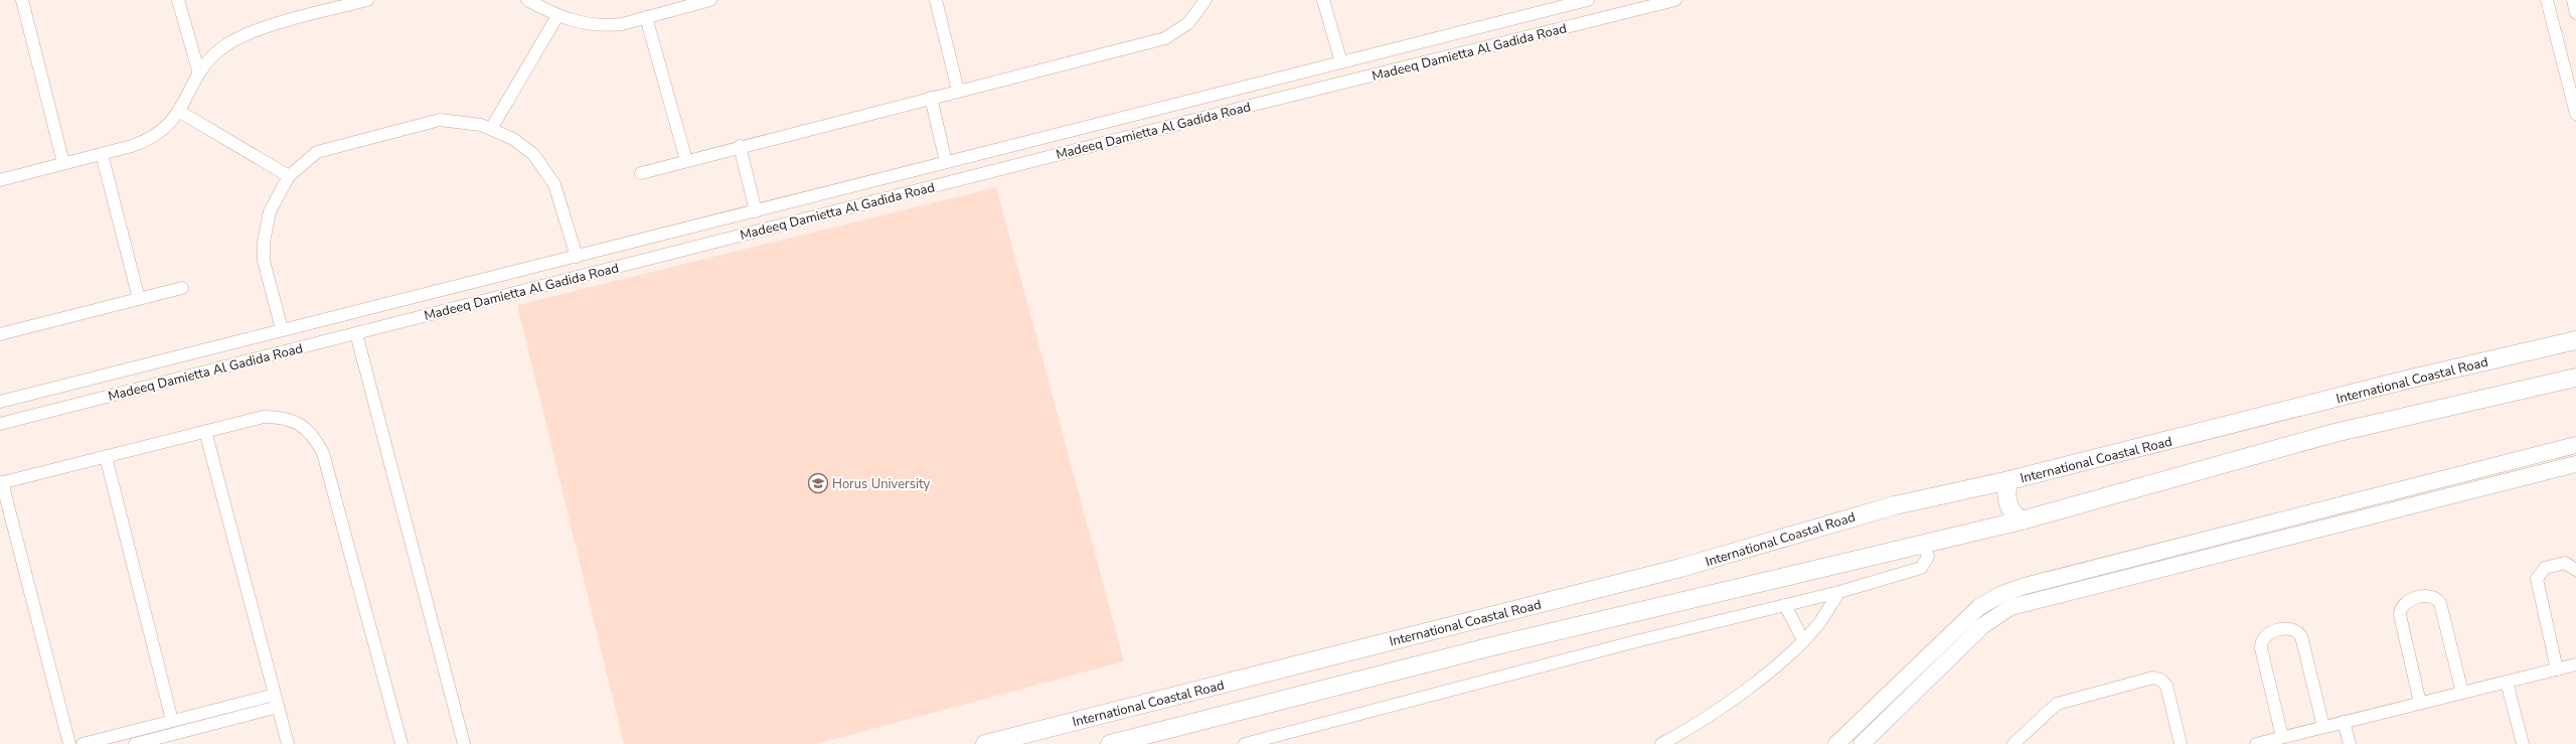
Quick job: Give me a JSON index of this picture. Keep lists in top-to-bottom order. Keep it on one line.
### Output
{"streets":{"highway":["International Coastal Road"],"street":["Madeeq Damietta Al Gadida Road"]},"places":{"school or university":["Horus University"]}}
